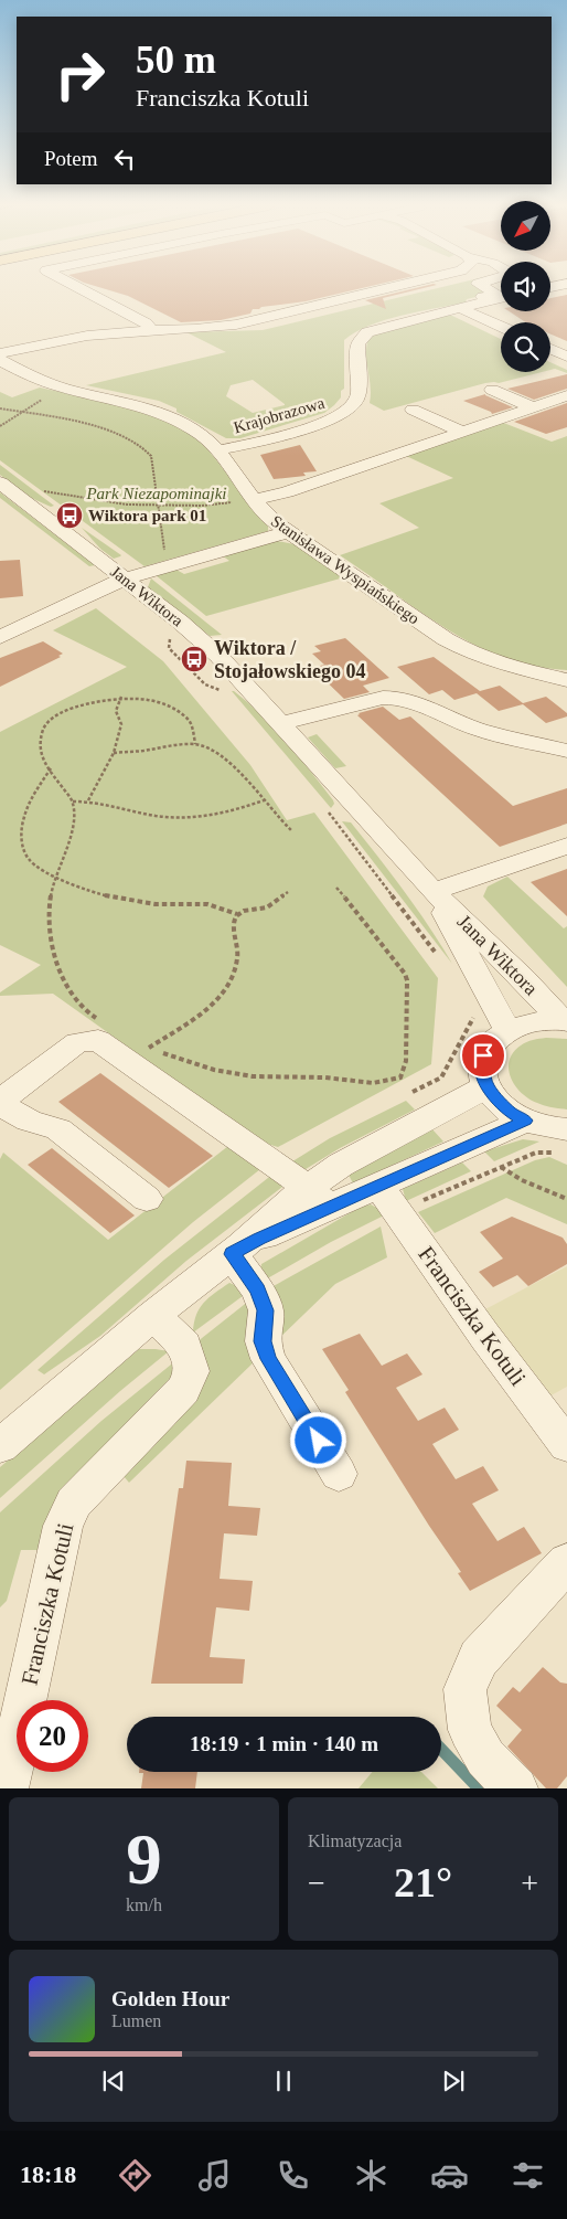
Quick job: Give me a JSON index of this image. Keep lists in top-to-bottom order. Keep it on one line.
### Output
{"streets":{"street":["Krajobrazowa","Stanisława Wyspiańskiego","Jana Wiktora","Franciszka Kotuli"]},"crossings":[["Krajobrazowa","Stanisława Wyspiańskiego"]],"parks":["Park Niezapominajki"],"places":{"bus stop":["Wiktora park 01","Wiktora / Stojałowskiego 04"]},"north":"bottom left","page":{"turn":["50 m","Franciszka Kotuli"],"then":"Potem","limit":"20","trip":"18:19 · 1 min · 140 m","tile":[["9","km/h"],"Klimatyzacja"],"heat":["−","21°","+"],"song":["Golden Hour","Lumen"],"tabs":"18:18"}}
